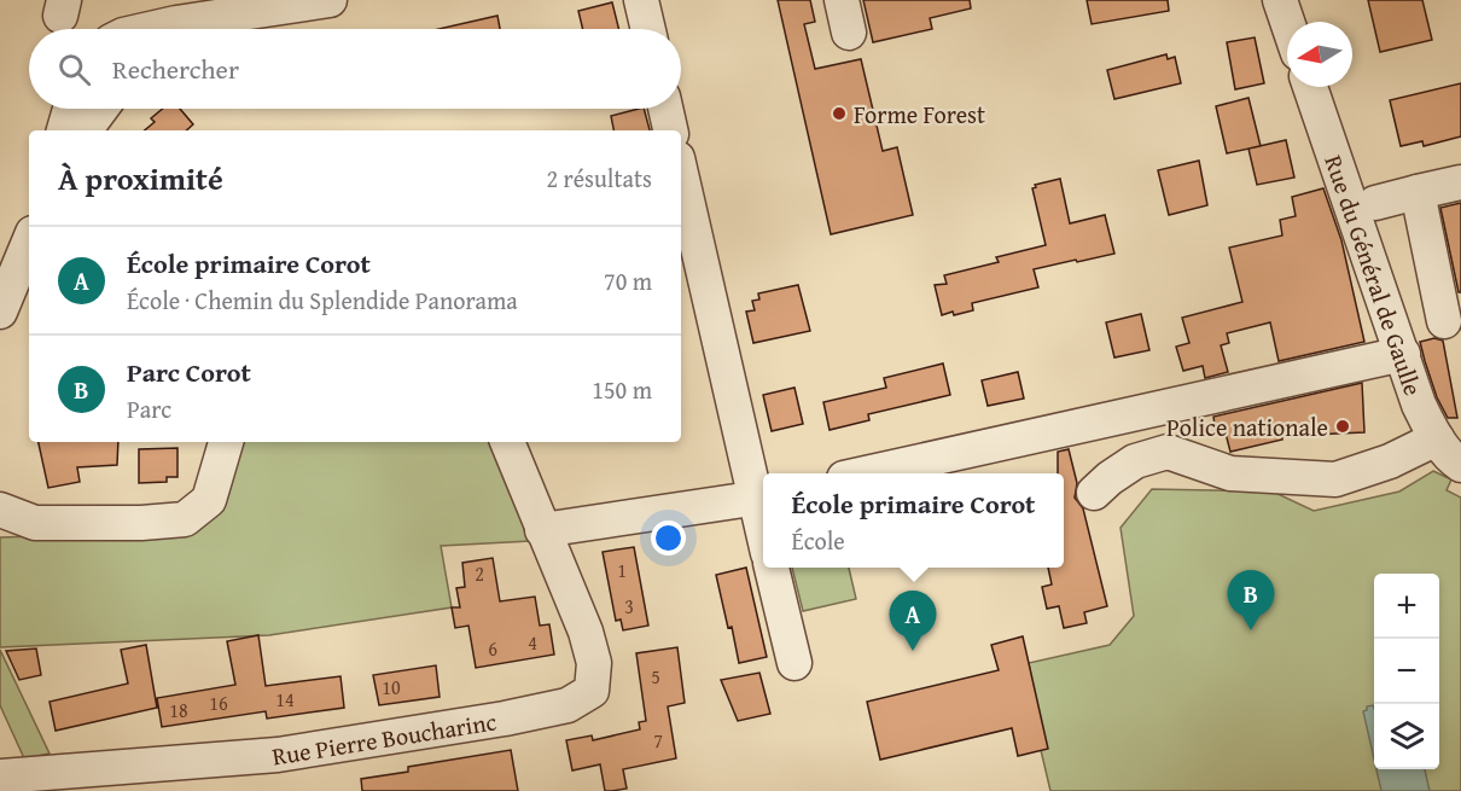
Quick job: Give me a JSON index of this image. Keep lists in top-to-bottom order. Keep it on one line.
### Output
{"streets":{"street":["Rue du Général de Gaulle","Rue Pierre Boucharinc"]},"places":["Forme Forest","Police nationale"],"house_numbers":["1","2","3","4","6","5","10","14","16","18","7"],"north":"left","page":{"search":"Rechercher","heading":["À proximité","2 résultats"],"list":[{"mark":"A","name":"École primaire Corot","note":"École · Chemin du Splendide Panorama","value":"70 m"},{"mark":"B","name":"Parc Corot","note":"Parc","value":"150 m"}],"popup":["École primaire Corot","École"],"pins":["B","A"],"map_buttons":["+","−"]}}
